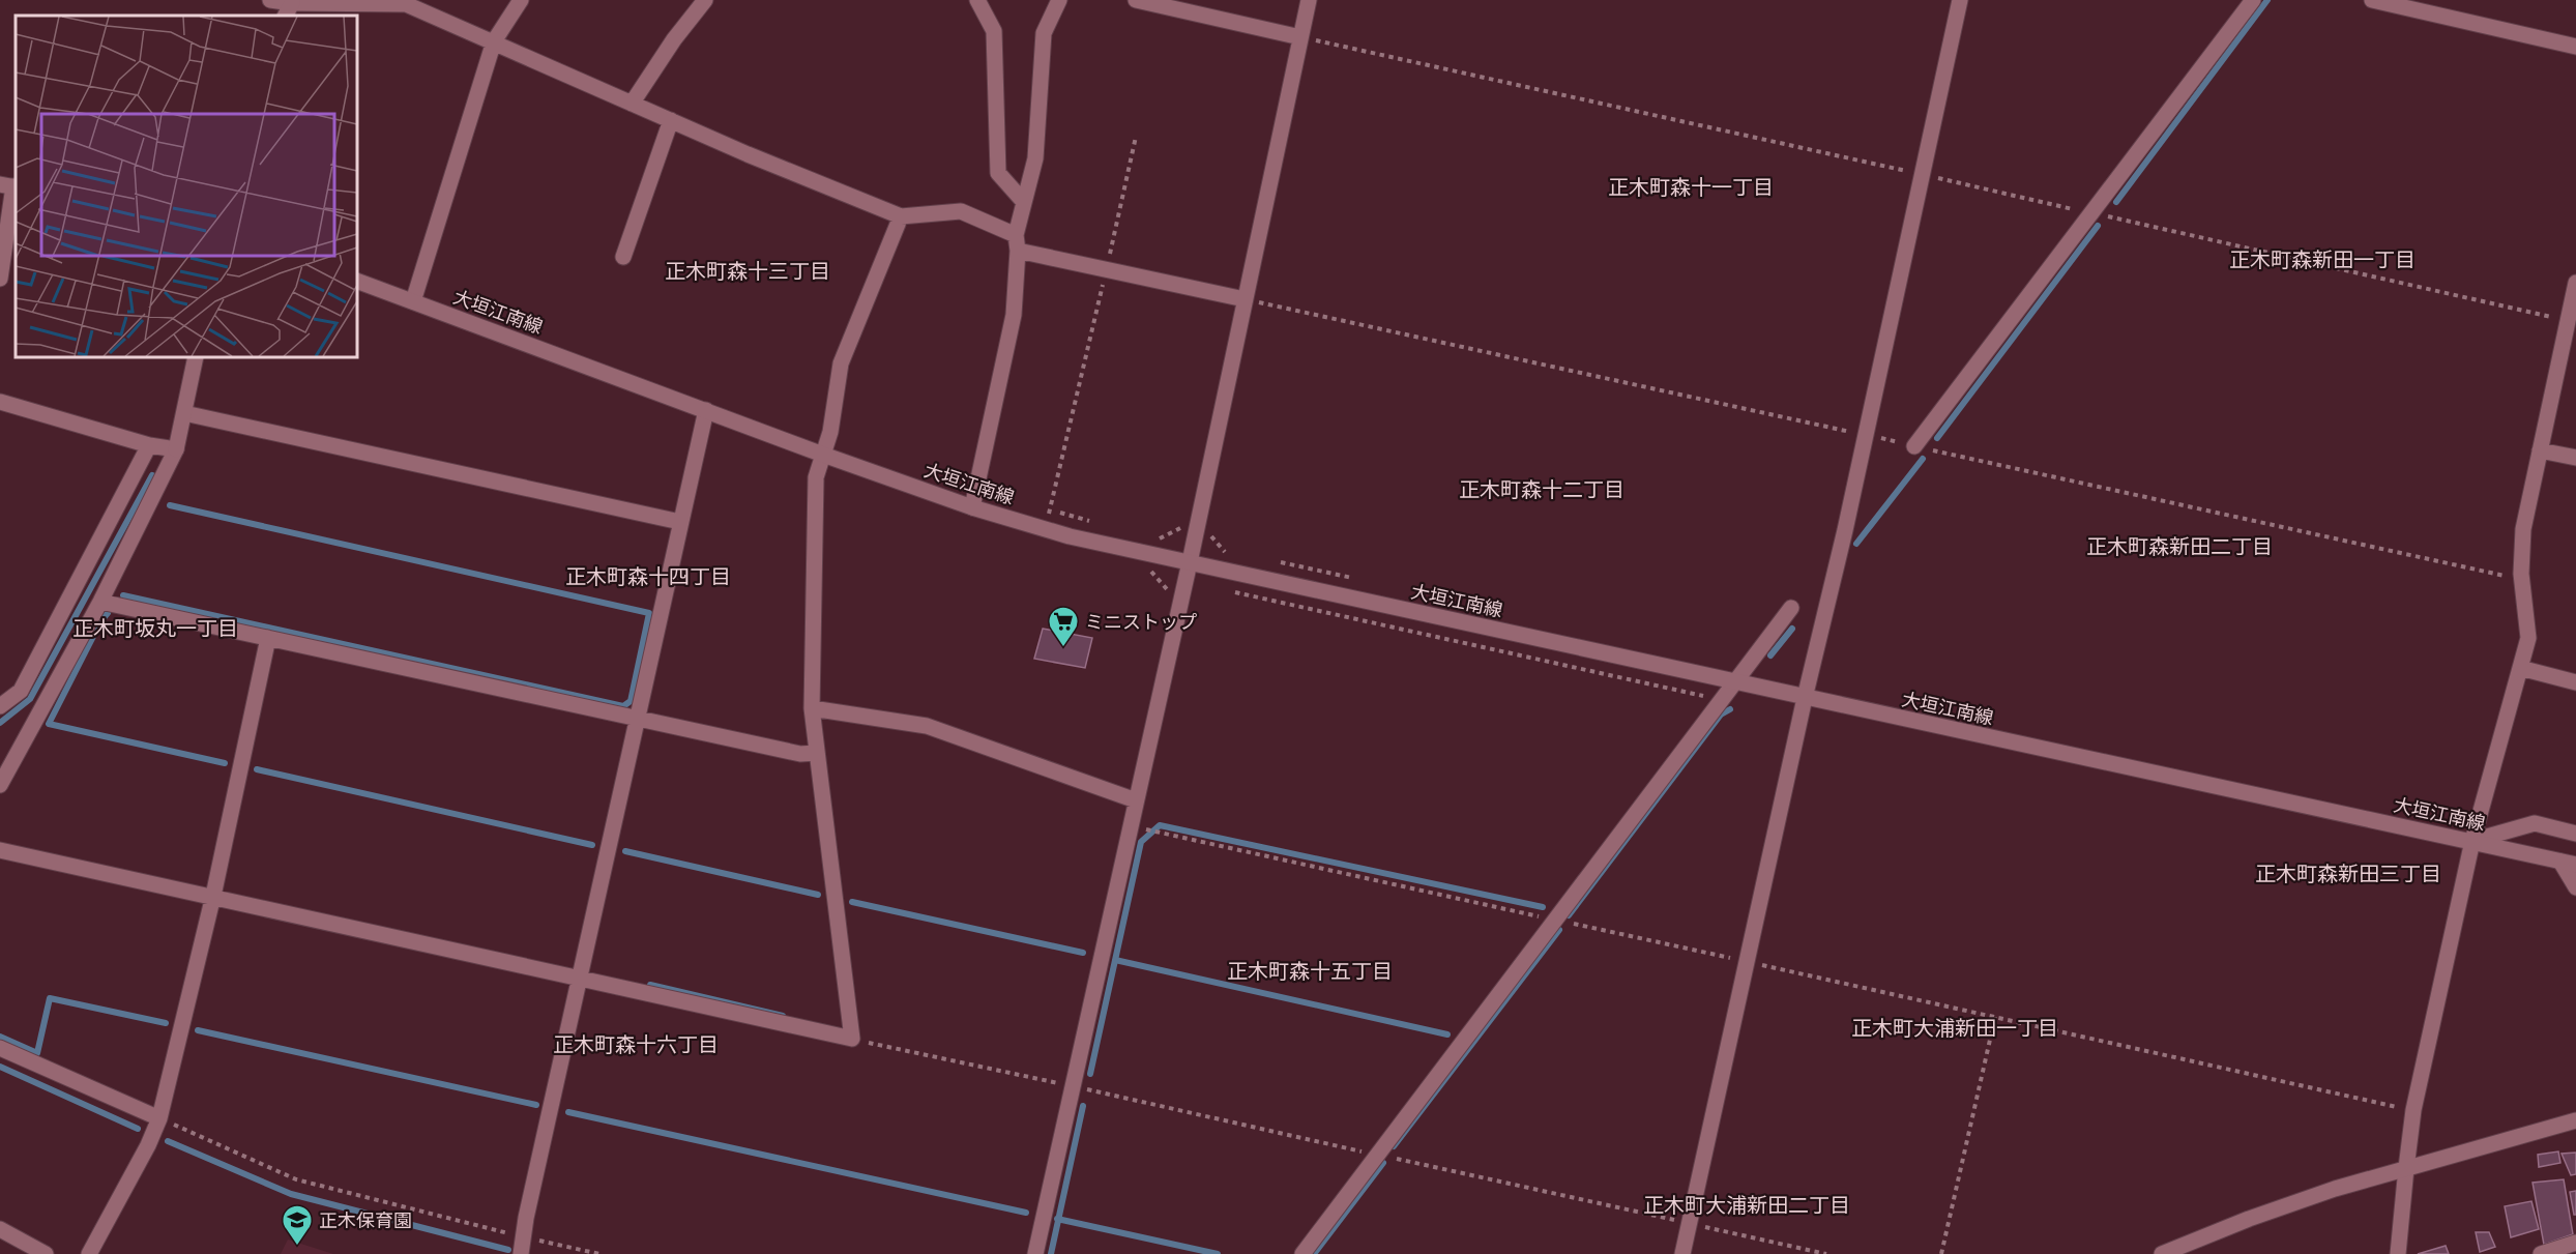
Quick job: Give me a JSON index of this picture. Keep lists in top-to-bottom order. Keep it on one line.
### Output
{"streets":{"street":["大垣江南線"]},"districts":["正木町森十一丁目","正木町森新田一丁目","正木町森十三丁目","正木町森十二丁目","正木町森新田二丁目","正木町森十四丁目","正木町坂丸一丁目","正木町森新田三丁目","正木町森十五丁目","正木町大浦新田一丁目","正木町森十六丁目","正木町大浦新田二丁目"],"places":{"supermarket":["ミニストップ"],"school or university":["正木保育園"]}}
